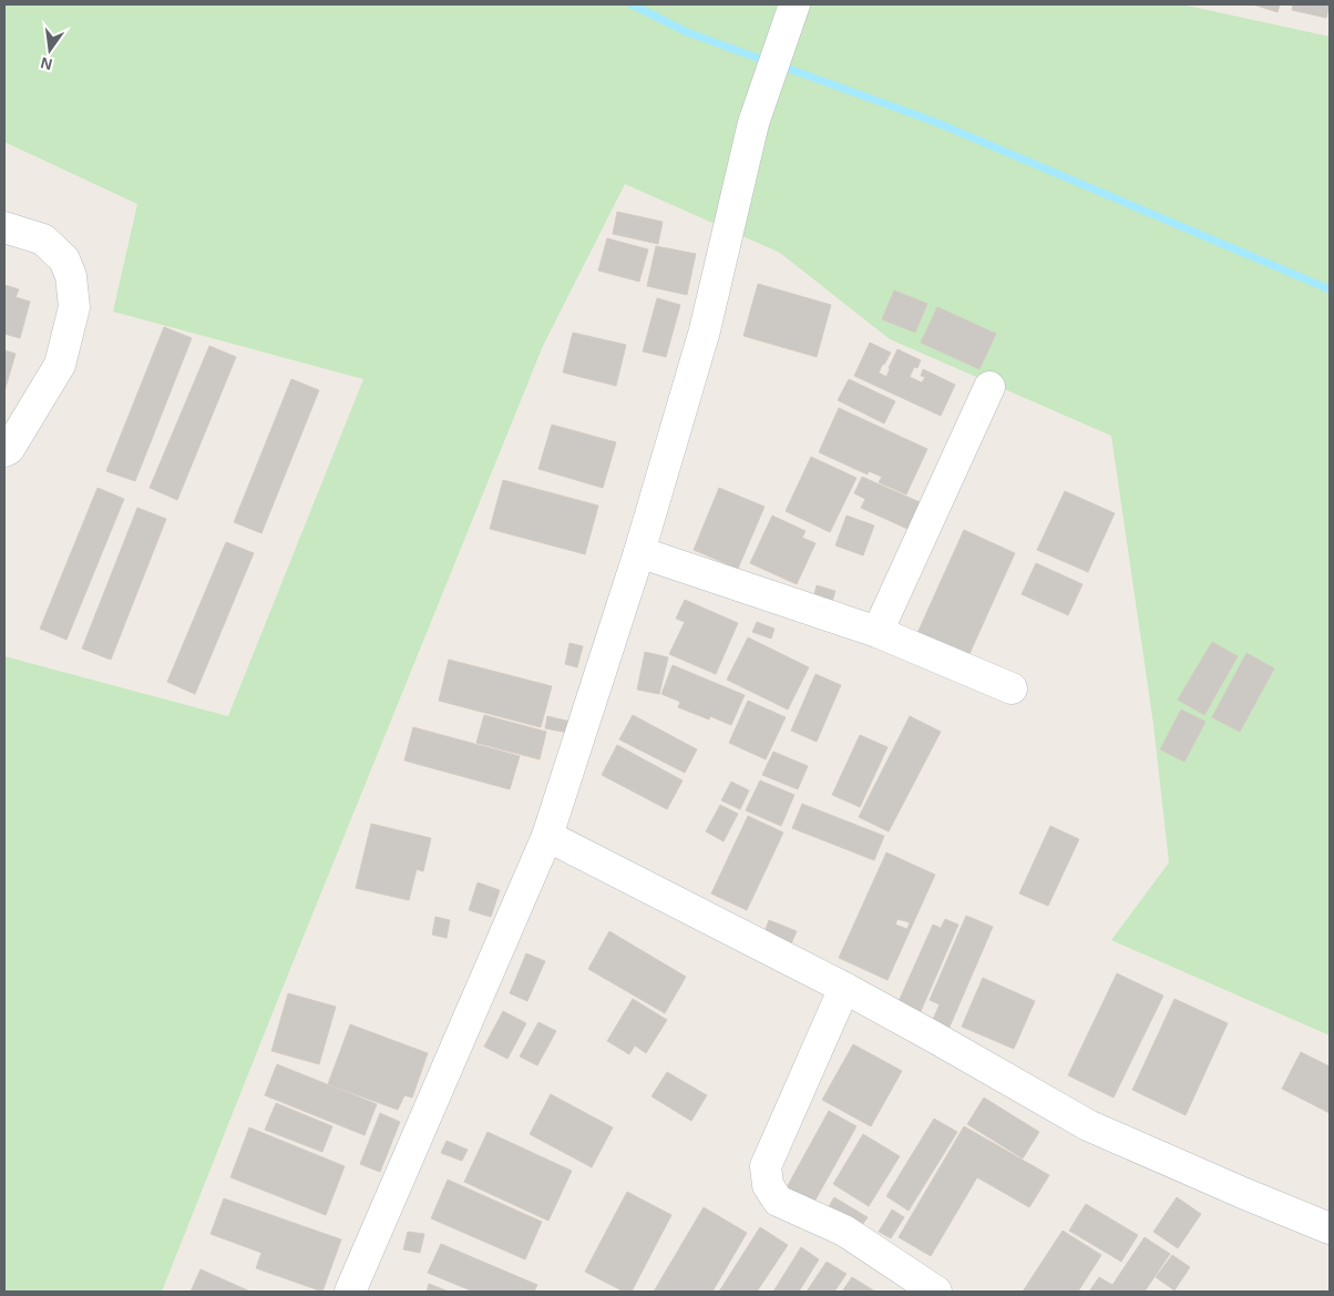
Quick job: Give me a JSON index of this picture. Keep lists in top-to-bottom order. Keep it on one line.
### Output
{"north":"bottom"}
